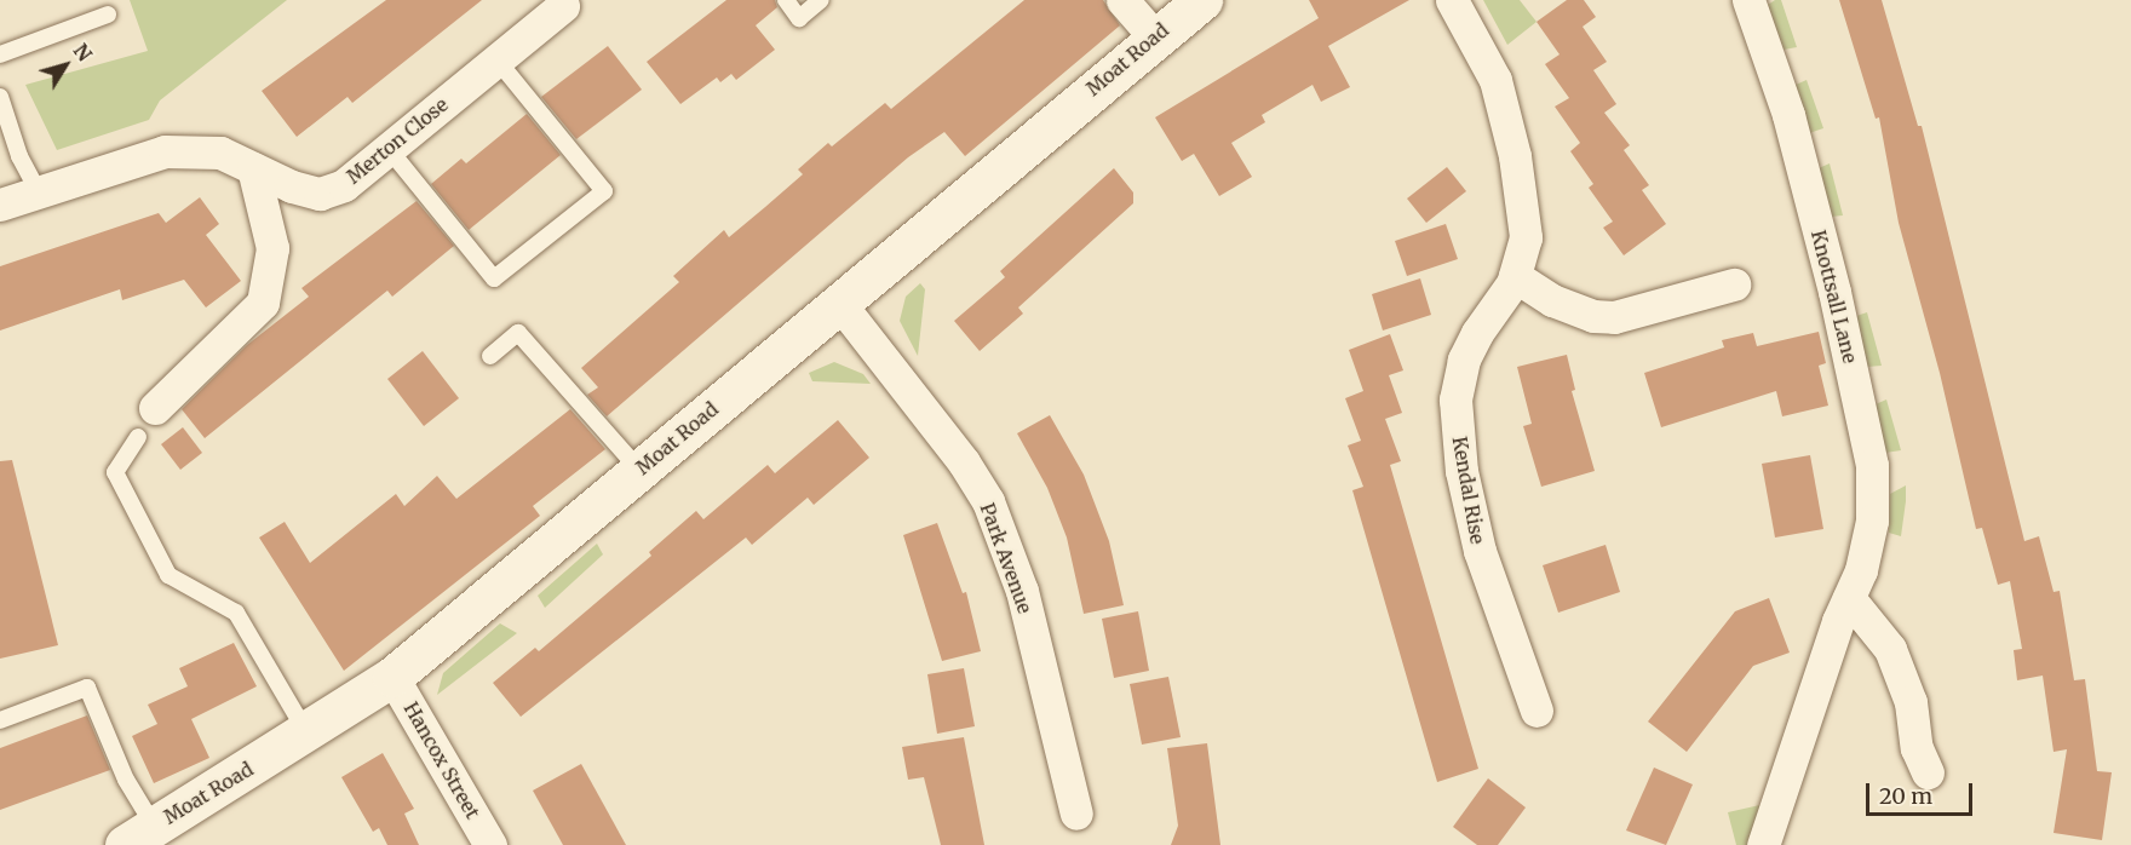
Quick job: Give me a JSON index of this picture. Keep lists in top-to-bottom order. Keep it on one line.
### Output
{"streets":{"street":["Moat Road","Merton Close","Knottsall Lane","Kendal Rise","Park Avenue","Hancox Street"]},"crossings":[["Moat Road","Park Avenue"],["Moat Road","Hancox Street"]],"scale_bar":"20 m","north":"top right"}
